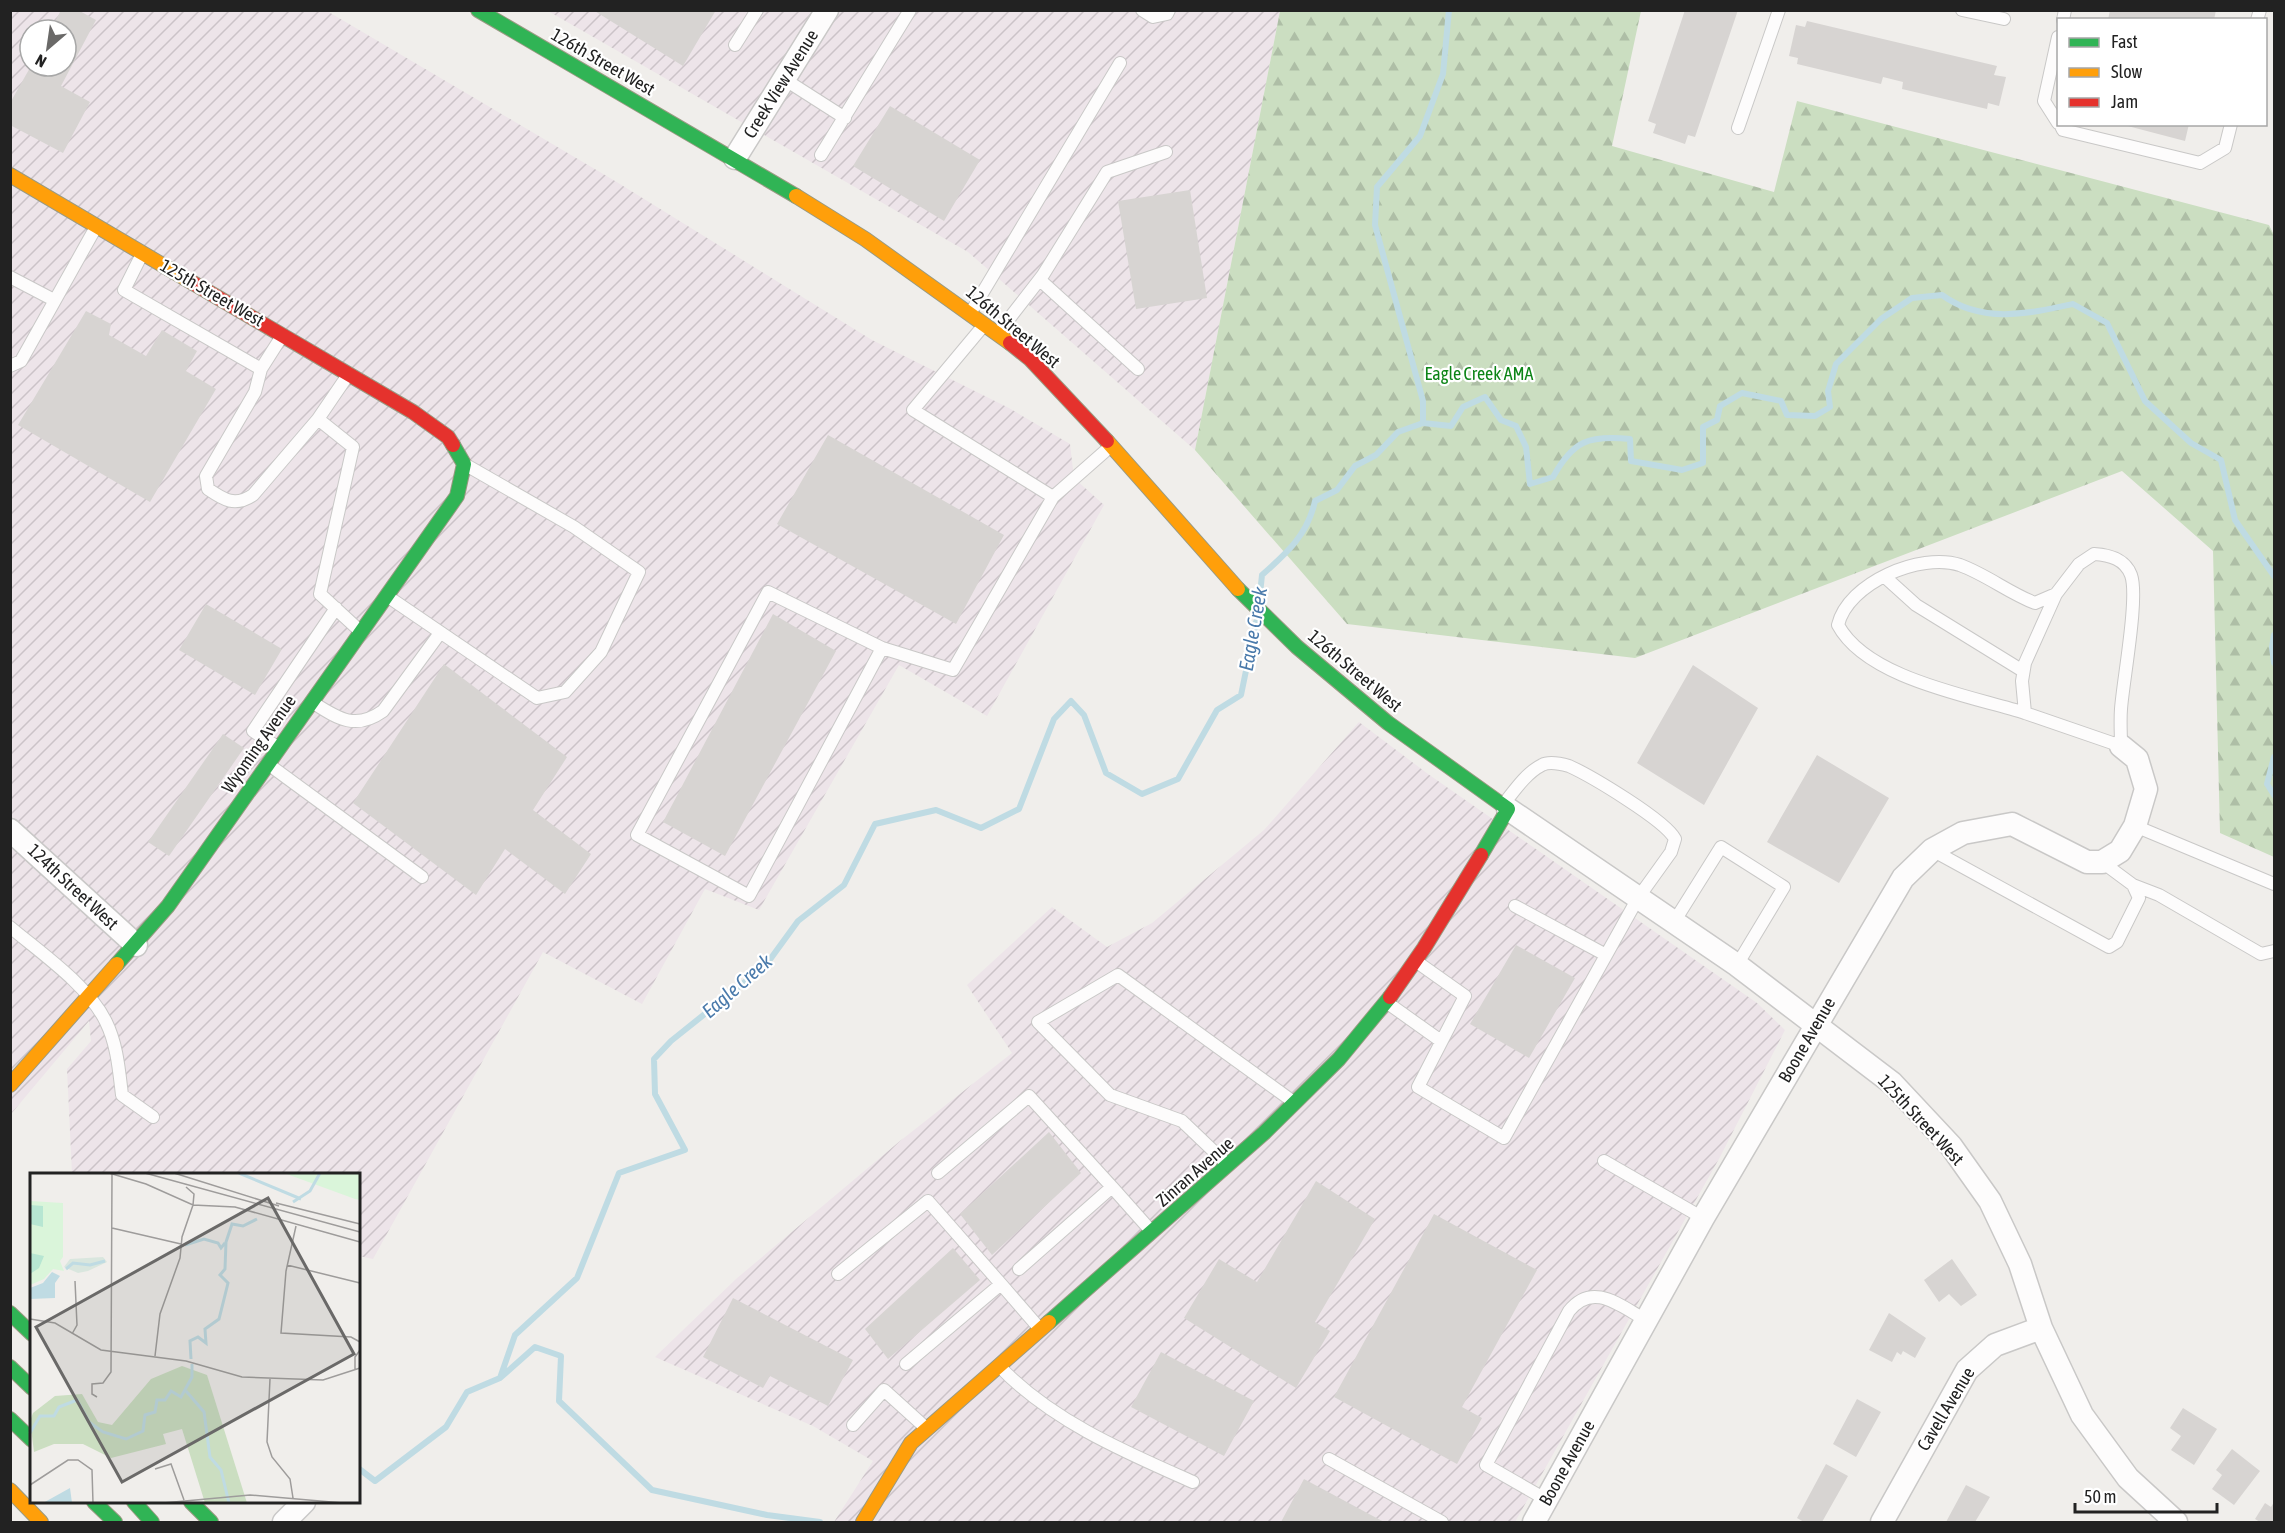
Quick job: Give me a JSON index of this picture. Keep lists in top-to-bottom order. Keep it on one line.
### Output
{"streets":{"main road":["126th Street West","125th Street West","Wyoming Avenue","Zinran Avenue"],"street":["Creek View Avenue","124th Street West","Boone Avenue","Cavell Avenue"]},"crossings":[["126th Street West","Creek View Avenue"],["126th Street West","125th Street West"],["126th Street West","Zinran Avenue"],["125th Street West","Wyoming Avenue"],["125th Street West","Boone Avenue"],["125th Street West","Zinran Avenue"],["125th Street West","Cavell Avenue"],["Wyoming Avenue","124th Street West"]],"water":["Eagle Creek"],"parks":["Eagle Creek AMA"],"legend":["Fast","Slow","Jam"],"scale_bar":"50 m","north":"bottom left"}
